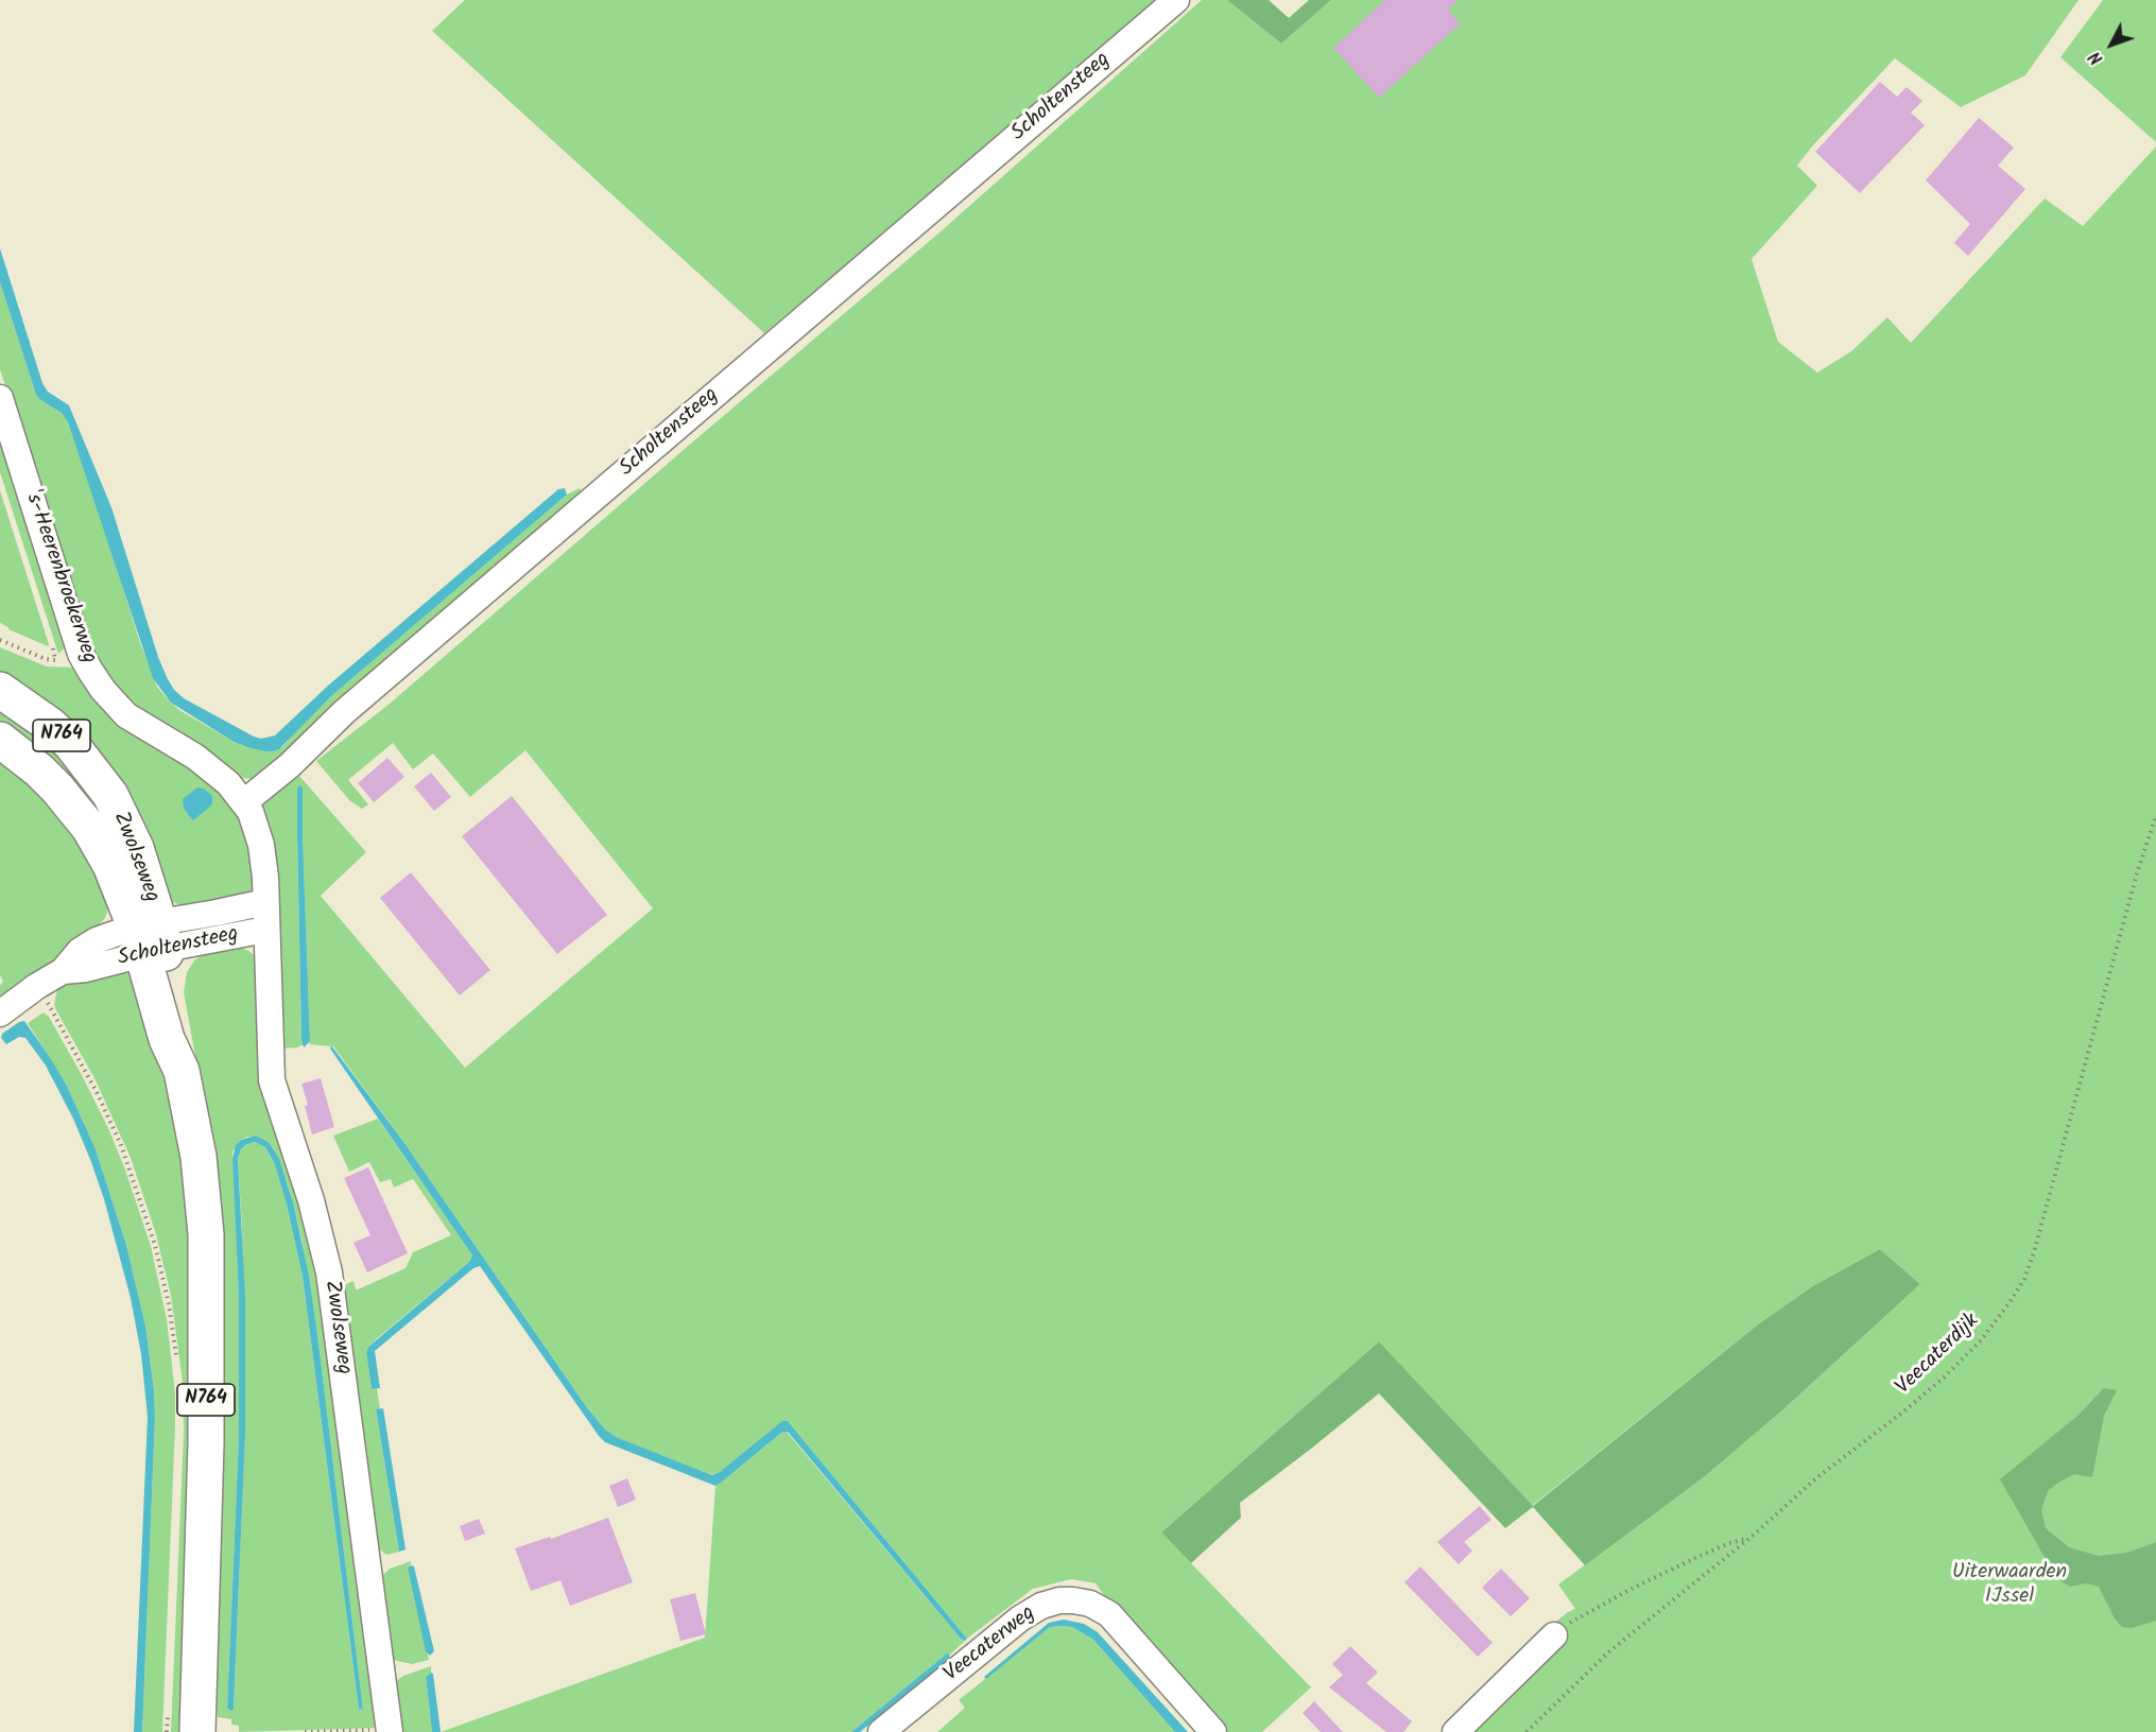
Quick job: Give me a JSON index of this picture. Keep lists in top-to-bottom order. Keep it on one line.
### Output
{"streets":{"main road":["N764","Zwolseweg"],"street":["Scholtensteeg","'s-Heerenbroekerweg","Veecaterweg"],"path":["Veecaterdijk"]},"crossings":[["Scholtensteeg","'s-Heerenbroekerweg"],["Scholtensteeg","Zwolseweg"]],"parks":["Uiterwaarden IJssel"],"north":"bottom left"}
